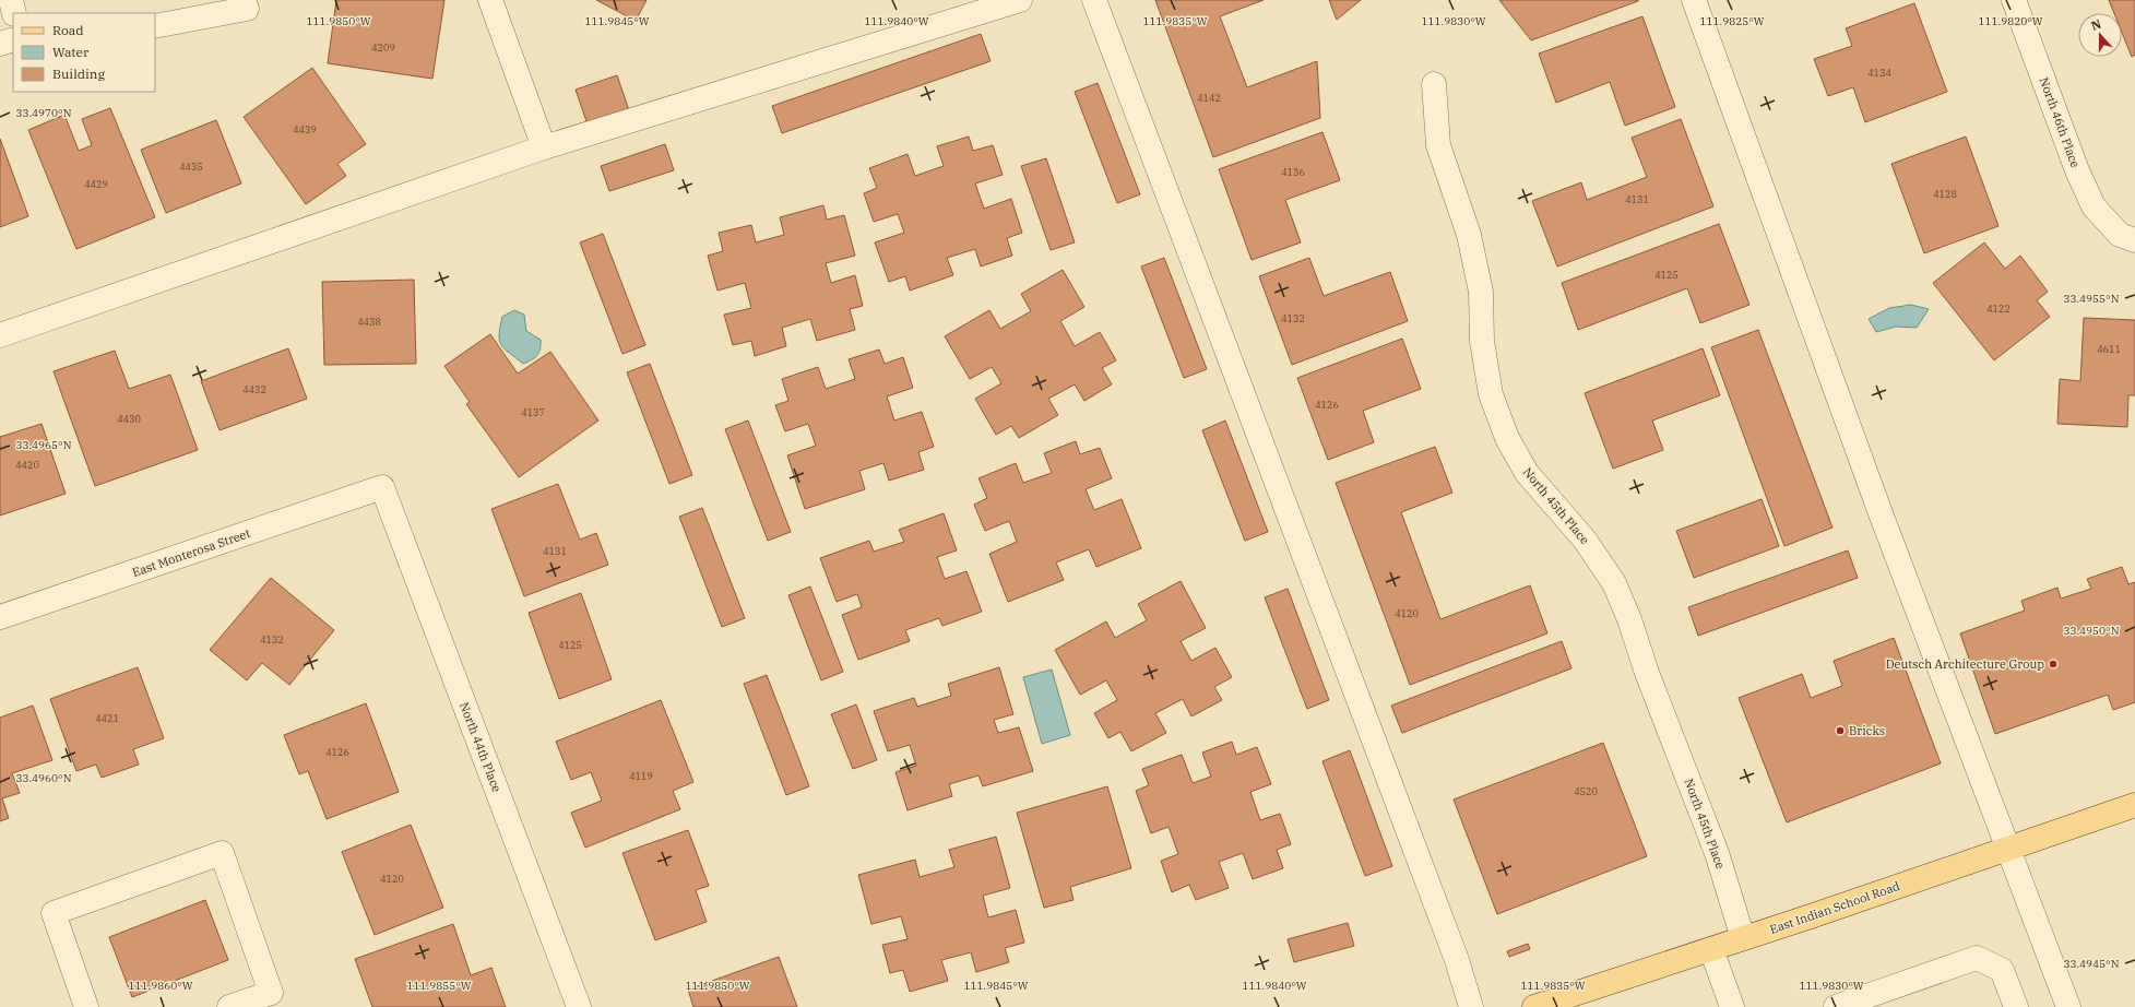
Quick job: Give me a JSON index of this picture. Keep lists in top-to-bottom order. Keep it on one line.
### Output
{"streets":{"main road":["East Indian School Road"],"street":["North 46th Place","North 45th Place","East Monterosa Street","North 44th Place"]},"crossings":[["North 45th Place","East Indian School Road"],["East Monterosa Street","North 44th Place"]],"places":["Deutsch Architecture Group","Bricks"],"house_numbers":["4209","4134","4142","4439","4435","4136","4429","4128","4131","4125","4122","4132","4438","4611","4432","4126","4137","4430","4420","4131","4120","4132","4125","4421","4126","4119","4520","4120"],"legend":["Road","Water","Building"],"north":"top","coordinates":["111.9850°W","111.9845°W","111.9840°W","111.9835°W","111.9830°W","111.9825°W","111.9820°W","33.4970°N","33.4955°N","33.4965°N","33.4950°N","33.4960°N","33.4945°N","111.9860°W","111.9855°W"]}
